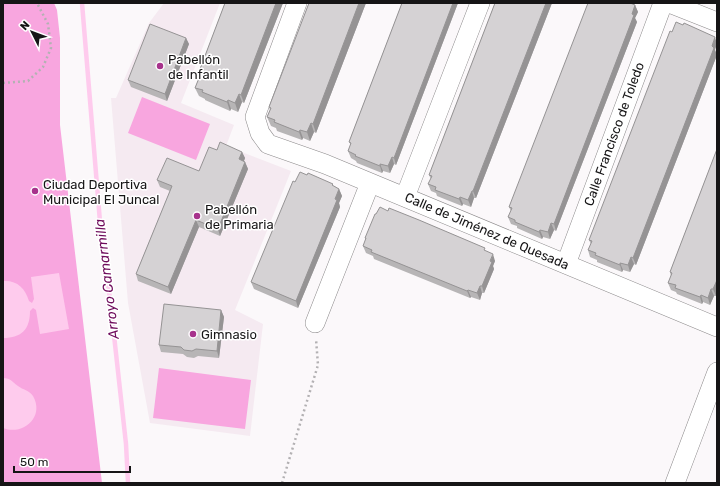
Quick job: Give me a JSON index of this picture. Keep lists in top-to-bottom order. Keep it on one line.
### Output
{"streets":{"street":["Calle Francisco de Toledo","Calle de Jiménez de Quesada"]},"crossings":[["Calle Francisco de Toledo","Calle de Jiménez de Quesada"]],"water":["Arroyo Camarmilla"],"places":["Pabellón de Infantil","Ciudad Deportiva Municipal El Juncal","Pabellón de Primaria","Gimnasio"],"scale_bar":"50 m","north":"top left"}
